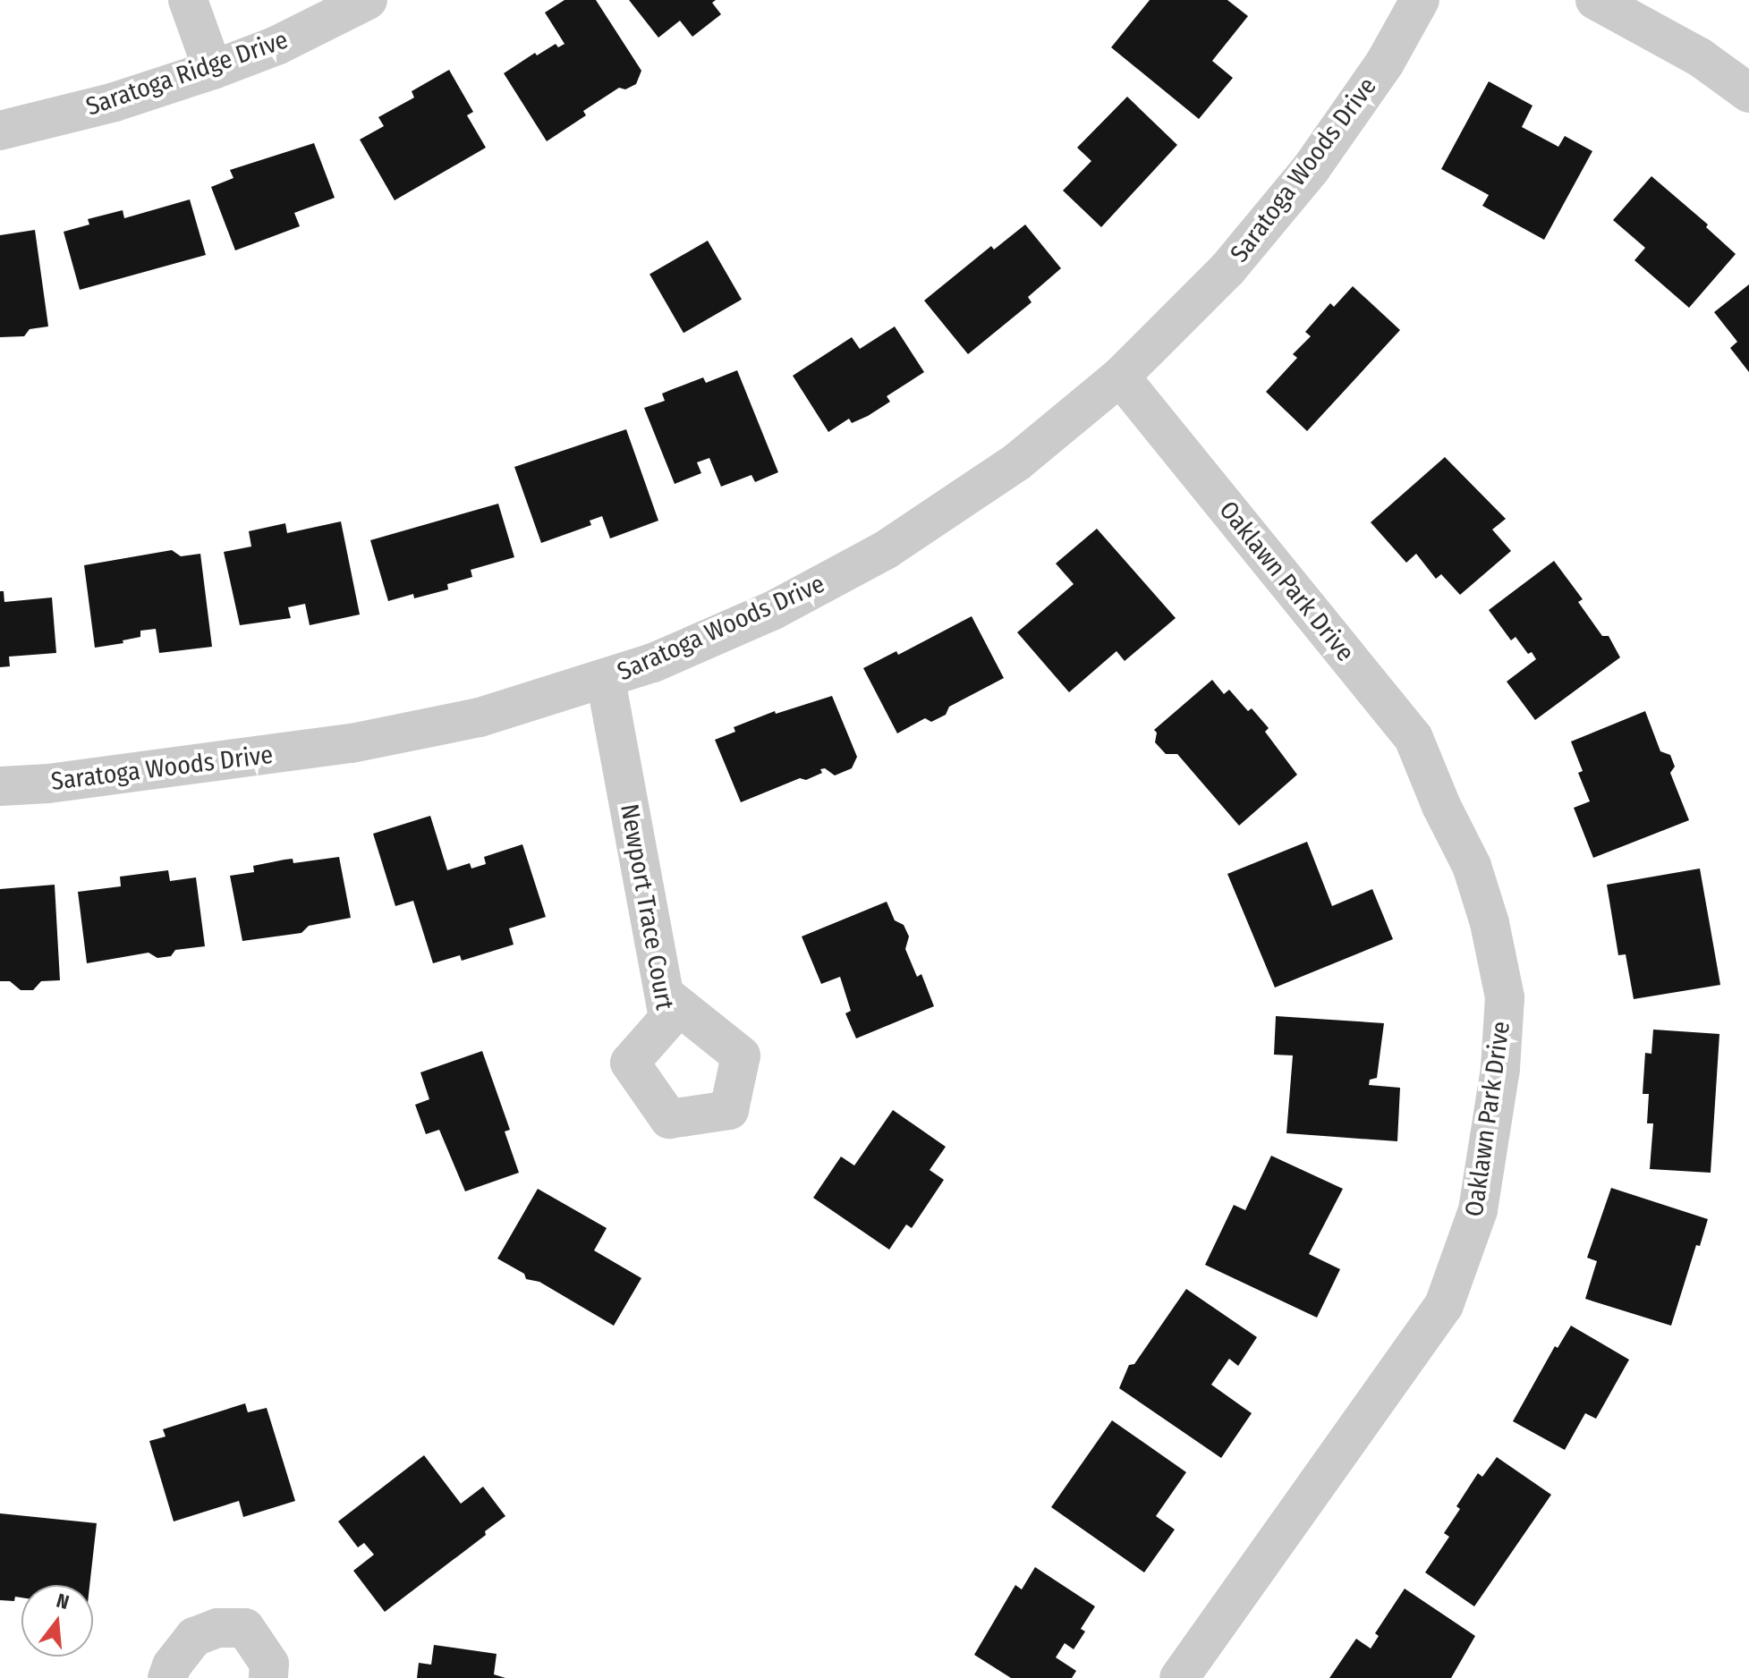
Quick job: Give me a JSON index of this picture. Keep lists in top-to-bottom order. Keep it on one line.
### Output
{"streets":{"street":["Saratoga Ridge Drive","Saratoga Woods Drive","Oaklawn Park Drive","Newport Trace Court"]},"crossings":[["Saratoga Woods Drive","Oaklawn Park Drive"],["Saratoga Woods Drive","Newport Trace Court"]],"north":"top"}
